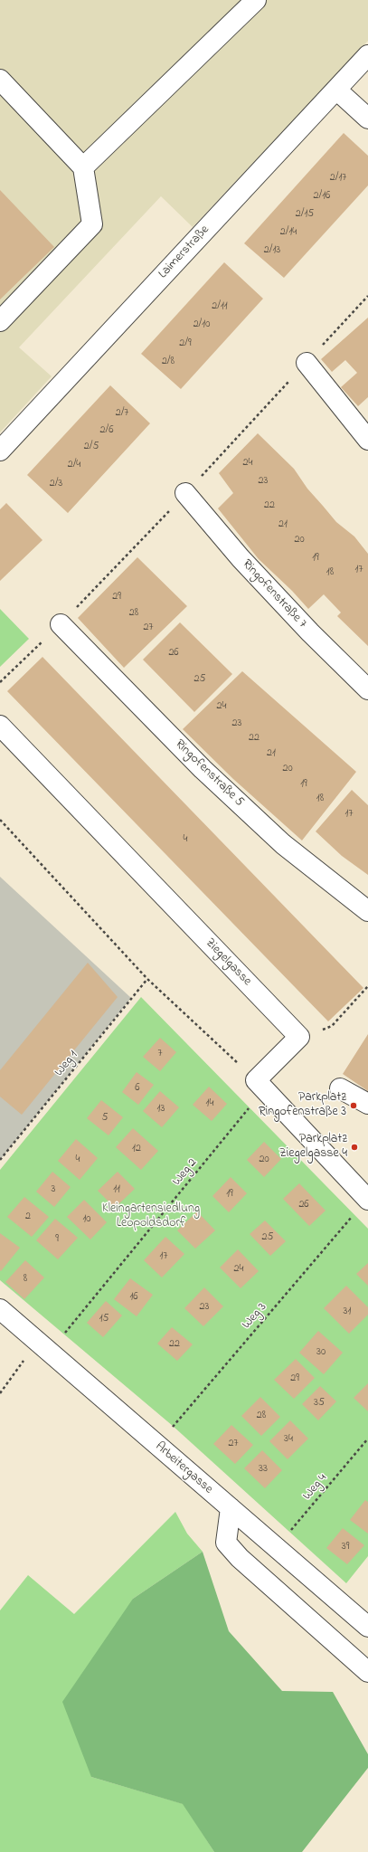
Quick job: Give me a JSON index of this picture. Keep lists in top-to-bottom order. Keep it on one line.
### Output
{"streets":{"street":["Laimerstraße","Ringofenstraße 7","Ringofenstraße 5","Ziegelgasse","Arbeitergasse"],"path":["Weg 1","Weg 2","Weg 3","Weg 4"]},"crossings":[["Weg 2","Arbeitergasse"],["Weg 3","Arbeitergasse"],["Arbeitergasse","Weg 4"]],"parks":["Kleingartensiedlung Leopoldsdorf"],"places":["Parkplatz Ringofenstraße 3","Parkplatz Ziegelgasse 4"],"house_numbers":["2/17","2/16","2/15","2/14","2/13","2/11","2/10","2/9","2/8","2/7","2/6","2/5","24","2/4","23","2/3","22","21","20","19","17","18","29","28","27","26","25","24","23","22","21","20","19","18","17","4","7","6","14","13","5","12","4","20","3","11","19","26","2","10","25","9","17","24","8","16","23","31","15","22","30","29","35","28","34","27","33","39"]}
